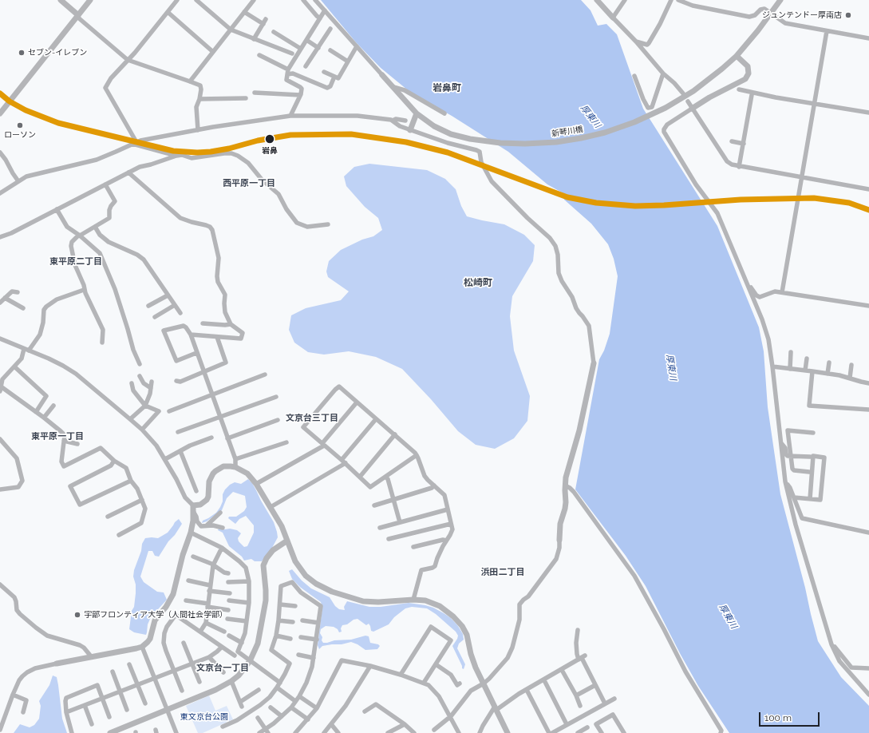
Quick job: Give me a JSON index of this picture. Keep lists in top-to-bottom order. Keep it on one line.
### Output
{"streets":{"street":["新琴川橋"]},"districts":["岩鼻町","西平原一丁目","東平原二丁目","松崎町","文京台三丁目","東平原一丁目","浜田二丁目","文京台一丁目"],"water":["厚東川"],"parks":["東文京台公園"],"places":["ジュンテンドー厚南店","セブン-イレブン","ローソン","岩鼻","宇部フロンティア大学（人間社会学部）"],"scale_bar":"100 m"}
